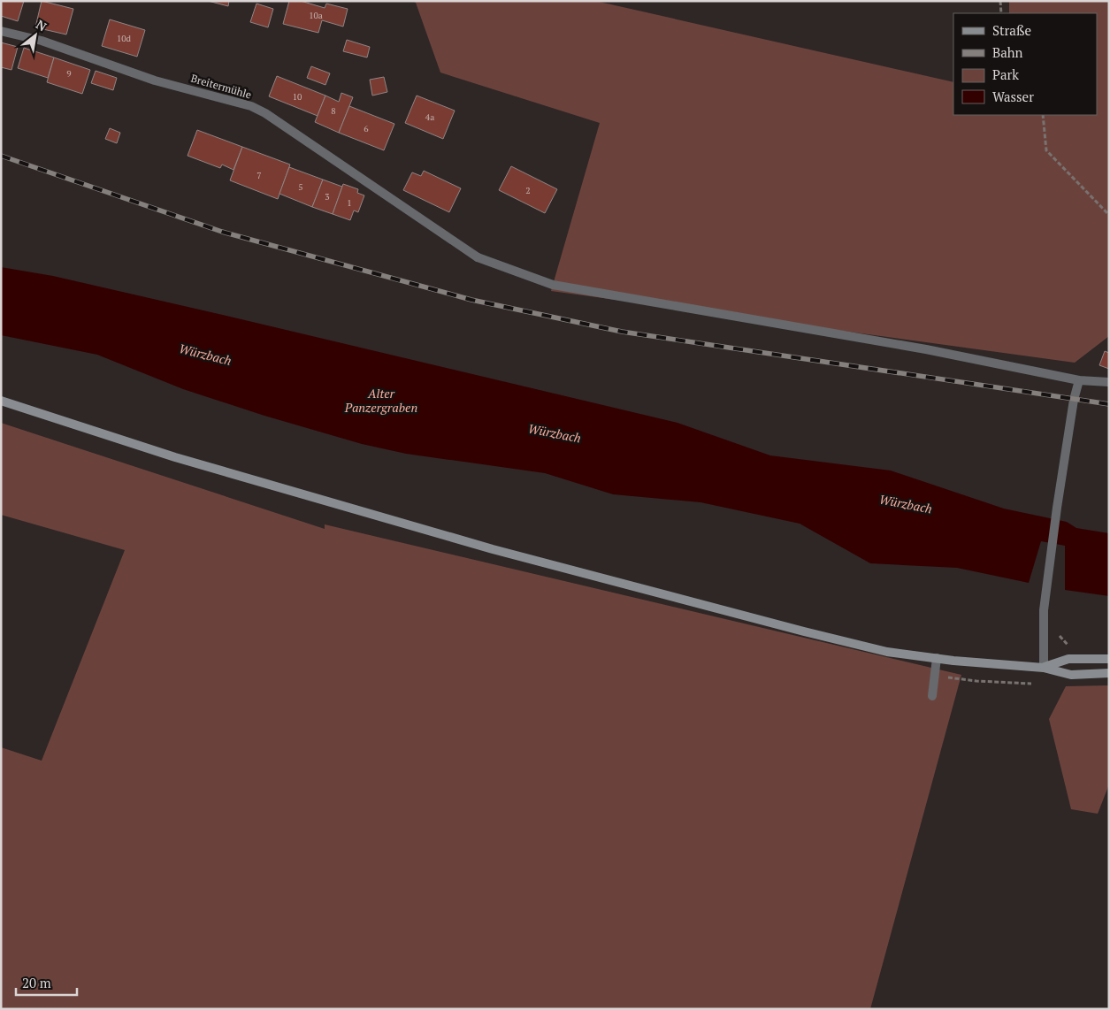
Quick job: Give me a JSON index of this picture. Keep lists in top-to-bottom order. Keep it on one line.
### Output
{"streets":{"street":["Breitermühle"]},"water":["Würzbach","Alter Panzergraben"],"house_numbers":["10a","10d","9","10","8","4a","6","7","5","2","3","1"],"legend":["Straße","Bahn","Park","Wasser"],"scale_bar":"20 m","north":"top right"}
